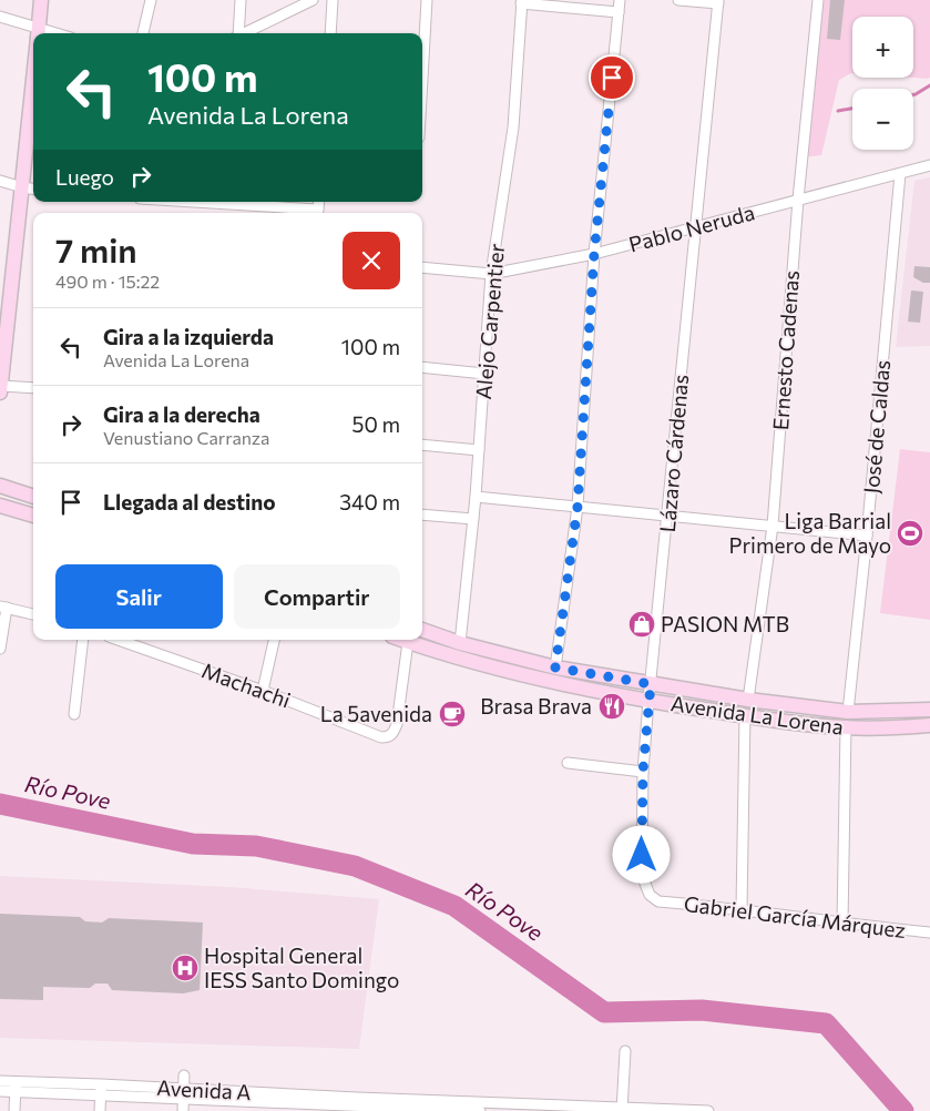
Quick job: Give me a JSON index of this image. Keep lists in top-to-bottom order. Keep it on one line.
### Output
{"streets":{"main road":["Avenida La Lorena"],"street":["Pablo Neruda","Alejo Carpentier","Ernesto Cadenas","José de Caldas","Lázaro Cárdenas","Machachi","Gabriel García Márquez","Avenida A"]},"crossings":[["Pablo Neruda","Alejo Carpentier"],["Pablo Neruda","Ernesto Cadenas"],["Pablo Neruda","José de Caldas"],["Pablo Neruda","Lázaro Cárdenas"],["Alejo Carpentier","Avenida La Lorena"],["Ernesto Cadenas","Avenida La Lorena"],["José de Caldas","Avenida La Lorena"],["Lázaro Cárdenas","Avenida La Lorena"],["Lázaro Cárdenas","Gabriel García Márquez"],["Machachi","Avenida La Lorena"]],"water":["Río Pove"],"places":{"sports":["Liga Barrial Primero de Mayo"],"shop":["PASION MTB"],"restaurant":["Brasa Brava"],"cafe":["La 5avenida"],"hospital":["Hospital General IESS Santo Domingo"]},"page":{"map_buttons":["+","−"],"turn":["100 m","Avenida La Lorena"],"then":"Luego","heading":["7 min","490 m · 15:22"],"list":[{"name":"Gira a la izquierda","note":"Avenida La Lorena","value":"100 m"},{"name":"Gira a la derecha","note":"Venustiano Carranza","value":"50 m"},{"name":"Llegada al destino","value":"340 m"}],"buttons":["Salir","Compartir"]}}
